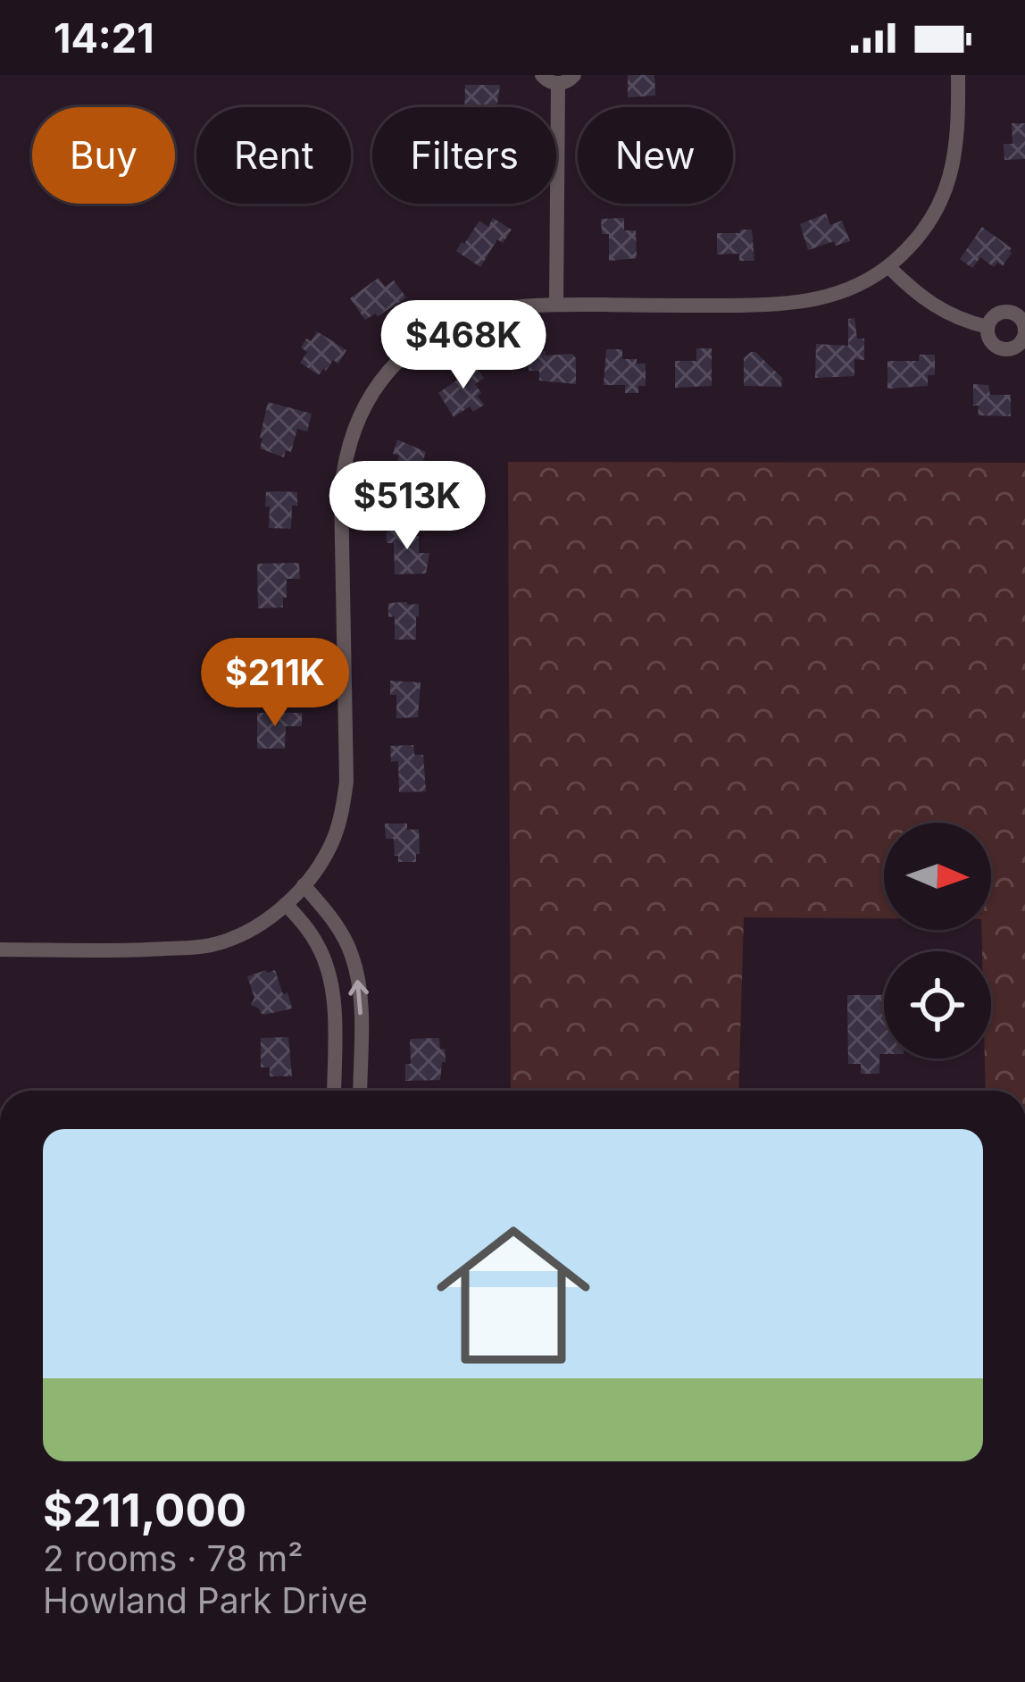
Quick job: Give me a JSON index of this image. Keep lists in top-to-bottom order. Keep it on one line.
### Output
{"north":"right","page":{"status":"14:21","chip":["Buy","Rent","Filters","New"],"price":["$468K","$513K","$211K"],"list":[{"name":"$211,000","note":"2 rooms · 78 m² · Howland Park Drive"}]}}
